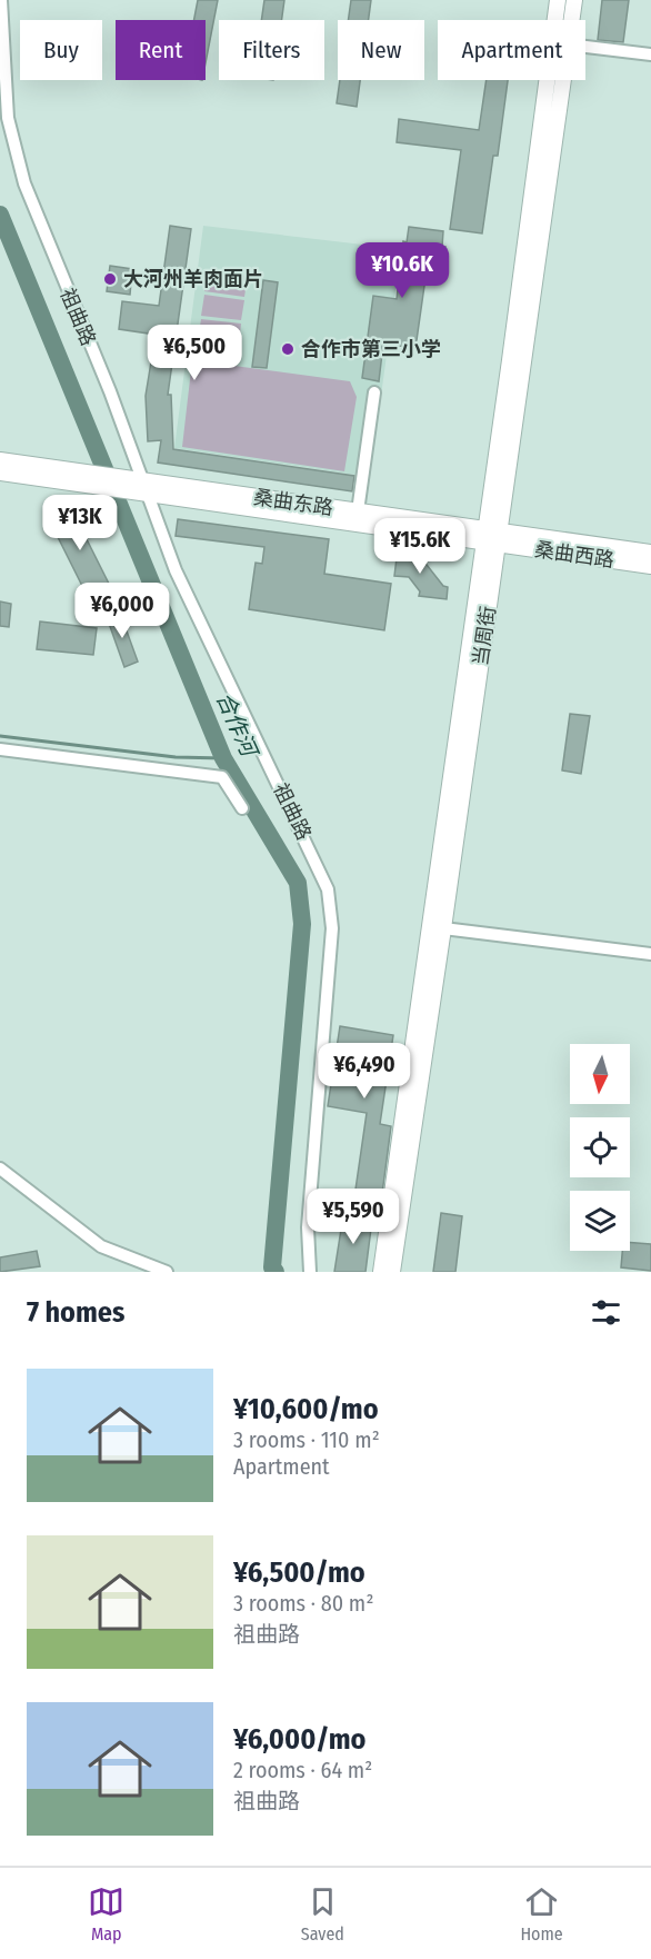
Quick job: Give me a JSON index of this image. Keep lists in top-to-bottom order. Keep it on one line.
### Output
{"streets":{"main road":["桑曲东路","桑曲西路","当周街"],"street":["祖曲路"]},"crossings":[["祖曲路","桑曲东路"],["桑曲东路","桑曲西路"],["桑曲东路","当周街"],["桑曲西路","当周街"]],"water":["合作河"],"places":["大河州羊肉面片","合作市第三小学"],"north":"bottom","page":{"chip":["Buy","Rent","Filters","New","Apartment"],"price":["¥10.6K","¥6,500","¥13K","¥15.6K","¥6,000","¥6,490","¥5,590"],"heading":"7 homes","list":[{"name":"¥10,600/mo","note":"3 rooms · 110 m² · Apartment"},{"name":"¥6,500/mo","note":"3 rooms · 80 m² · 祖曲路"},{"name":"¥6,000/mo","note":"2 rooms · 64 m² · 祖曲路"}],"tabs":["Map","Saved","Home"]}}
